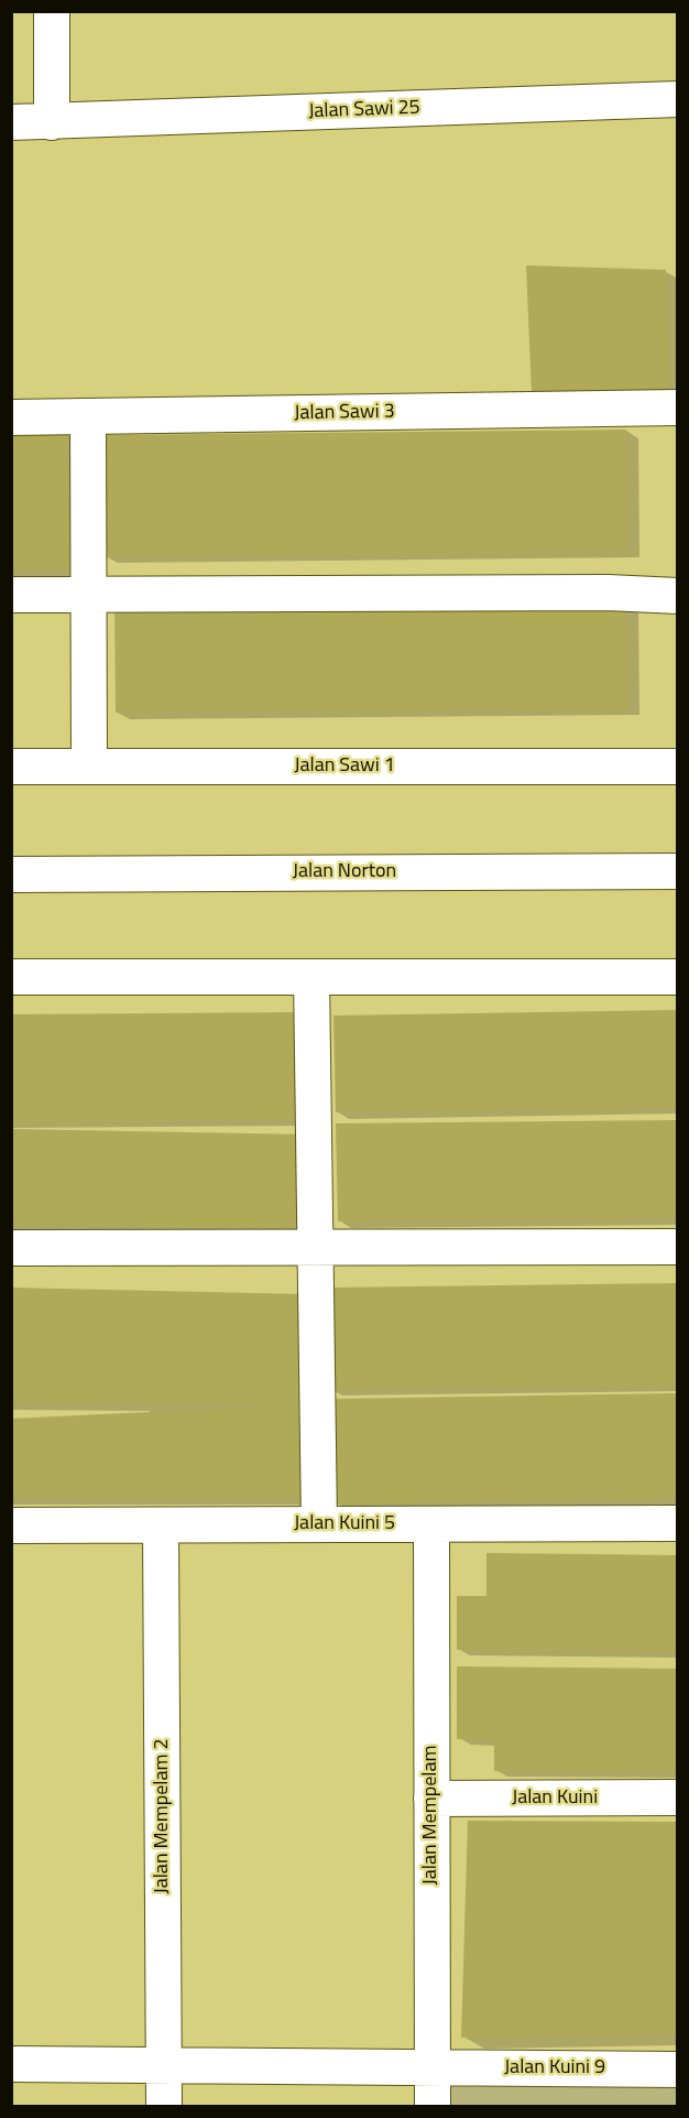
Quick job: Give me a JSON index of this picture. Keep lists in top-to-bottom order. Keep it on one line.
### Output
{"streets":{"street":["Jalan Sawi 25","Jalan Sawi 3","Jalan Sawi 1","Jalan Norton","Jalan Kuini 5","Jalan Kuini","Jalan Mempelam","Jalan Mempelam 2","Jalan Kuini 9"]},"crossings":[["Jalan Kuini 5","Jalan Mempelam"],["Jalan Kuini 5","Jalan Mempelam 2"],["Jalan Kuini","Jalan Mempelam"],["Jalan Mempelam","Jalan Kuini 9"],["Jalan Mempelam 2","Jalan Kuini 9"]]}
